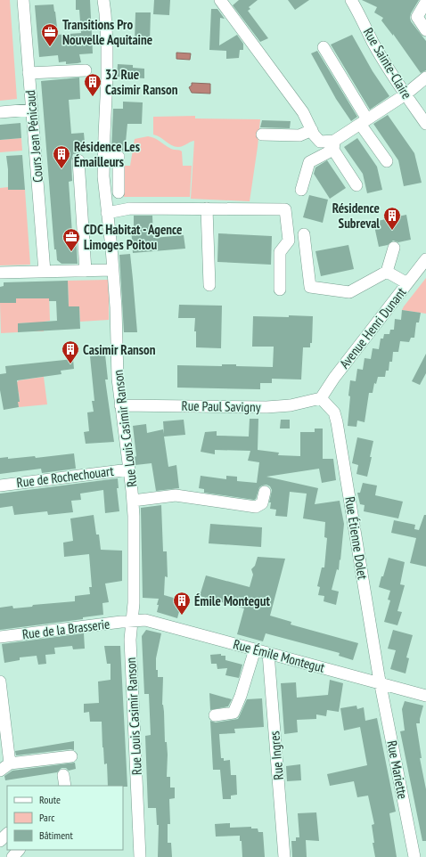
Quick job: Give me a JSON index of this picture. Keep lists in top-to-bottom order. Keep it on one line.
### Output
{"streets":{"street":["Rue Sainte-Claire","Cours Jean Pénicaud","Avenue Henri Dunant","Rue Paul Savigny","Rue Louis Casimir Ranson","Rue de Rochechouart","Rue Étienne Dolet","Rue de la Brasserie","Rue Émile Montegut","Rue Ingres","Rue Mariette"]},"crossings":[["Avenue Henri Dunant","Rue Paul Savigny"],["Avenue Henri Dunant","Rue Étienne Dolet"],["Rue Paul Savigny","Rue Louis Casimir Ranson"],["Rue Paul Savigny","Rue Étienne Dolet"],["Rue Louis Casimir Ranson","Rue de Rochechouart"],["Rue Louis Casimir Ranson","Rue de la Brasserie"],["Rue Louis Casimir Ranson","Rue Émile Montegut"],["Rue Étienne Dolet","Rue Émile Montegut"],["Rue Étienne Dolet","Rue Mariette"],["Rue de la Brasserie","Rue Émile Montegut"],["Rue Émile Montegut","Rue Ingres"],["Rue Émile Montegut","Rue Mariette"]],"places":{"office":["Transitions Pro Nouvelle Aquitaine","CDC Habitat - Agence Limoges Poitou"],"building":["32 Rue Casimir Ranson","Résidence Les Émailleurs","Résidence Subreval","Casimir Ranson","Émile Montegut"]},"legend":["Route","Parc","Bâtiment"]}
